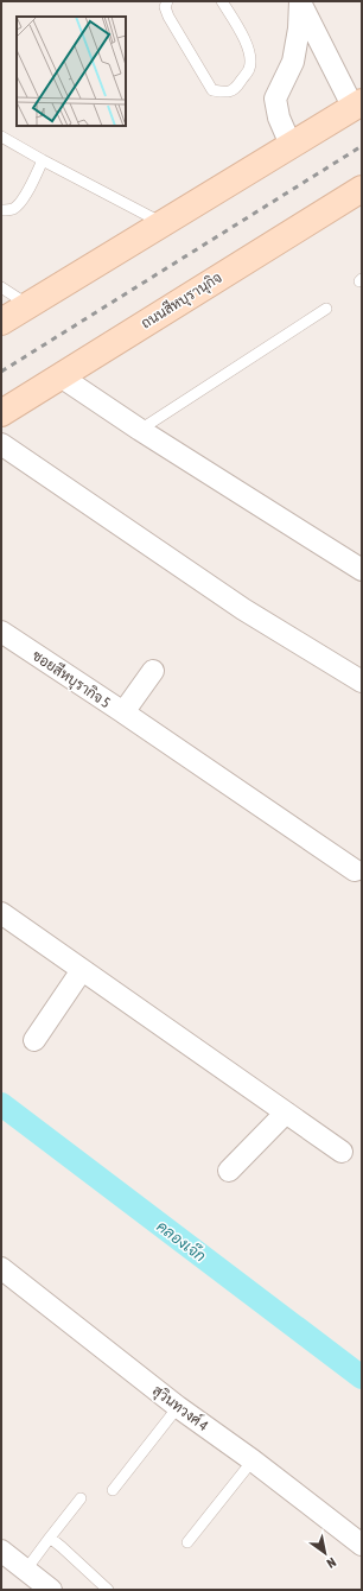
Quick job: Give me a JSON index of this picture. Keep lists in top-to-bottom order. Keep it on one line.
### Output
{"streets":{"main road":["ถนนสีหบุรานุกิจ"],"street":["ซอยสีหบุรากิจ 5","สุวินทวงศ์ 4"]},"water":["คลองเจ๊ก"],"north":"bottom right"}
